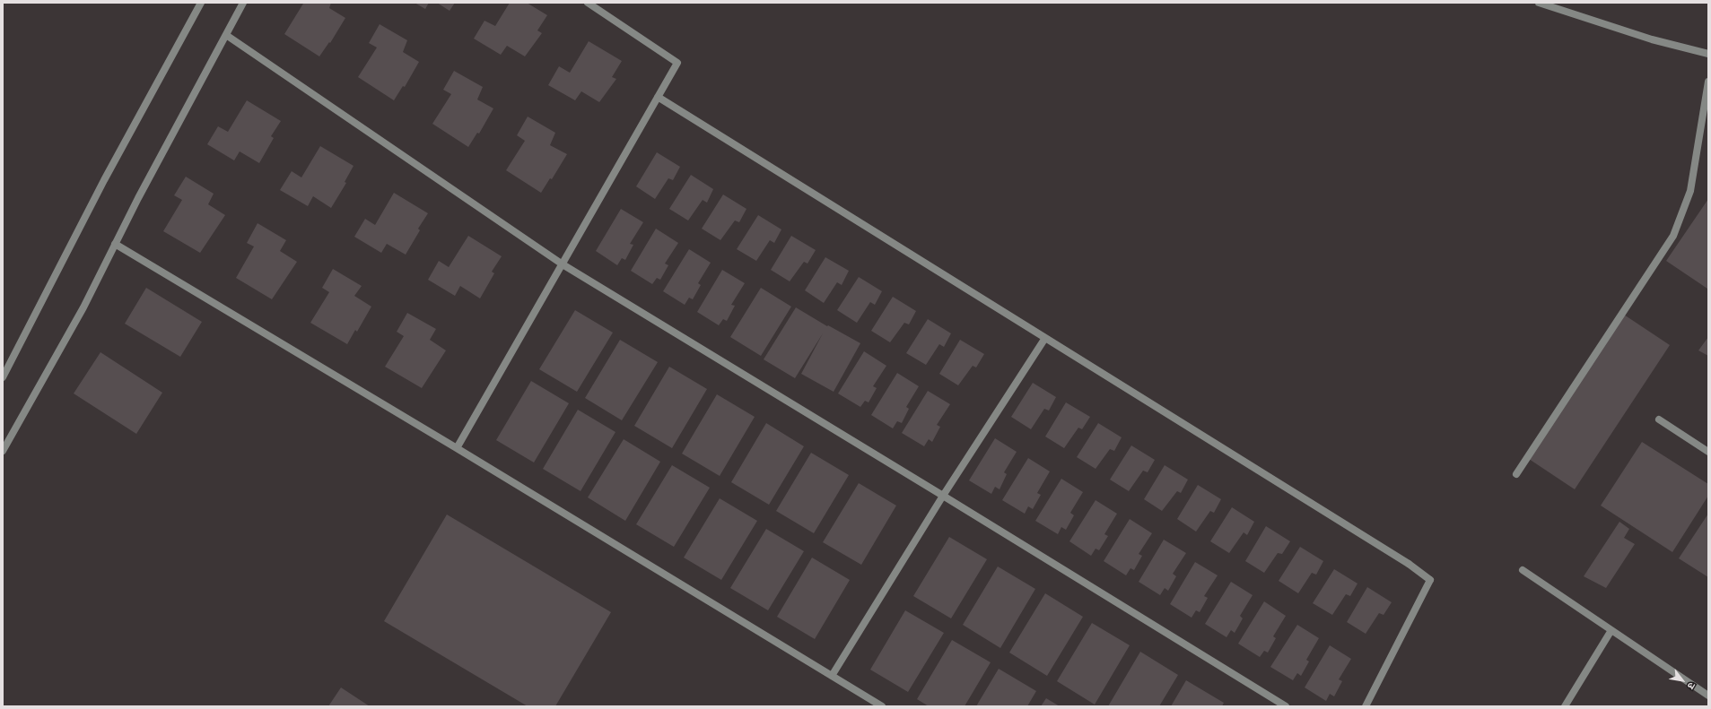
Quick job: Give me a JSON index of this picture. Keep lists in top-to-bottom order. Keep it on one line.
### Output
{"north":"bottom right"}
